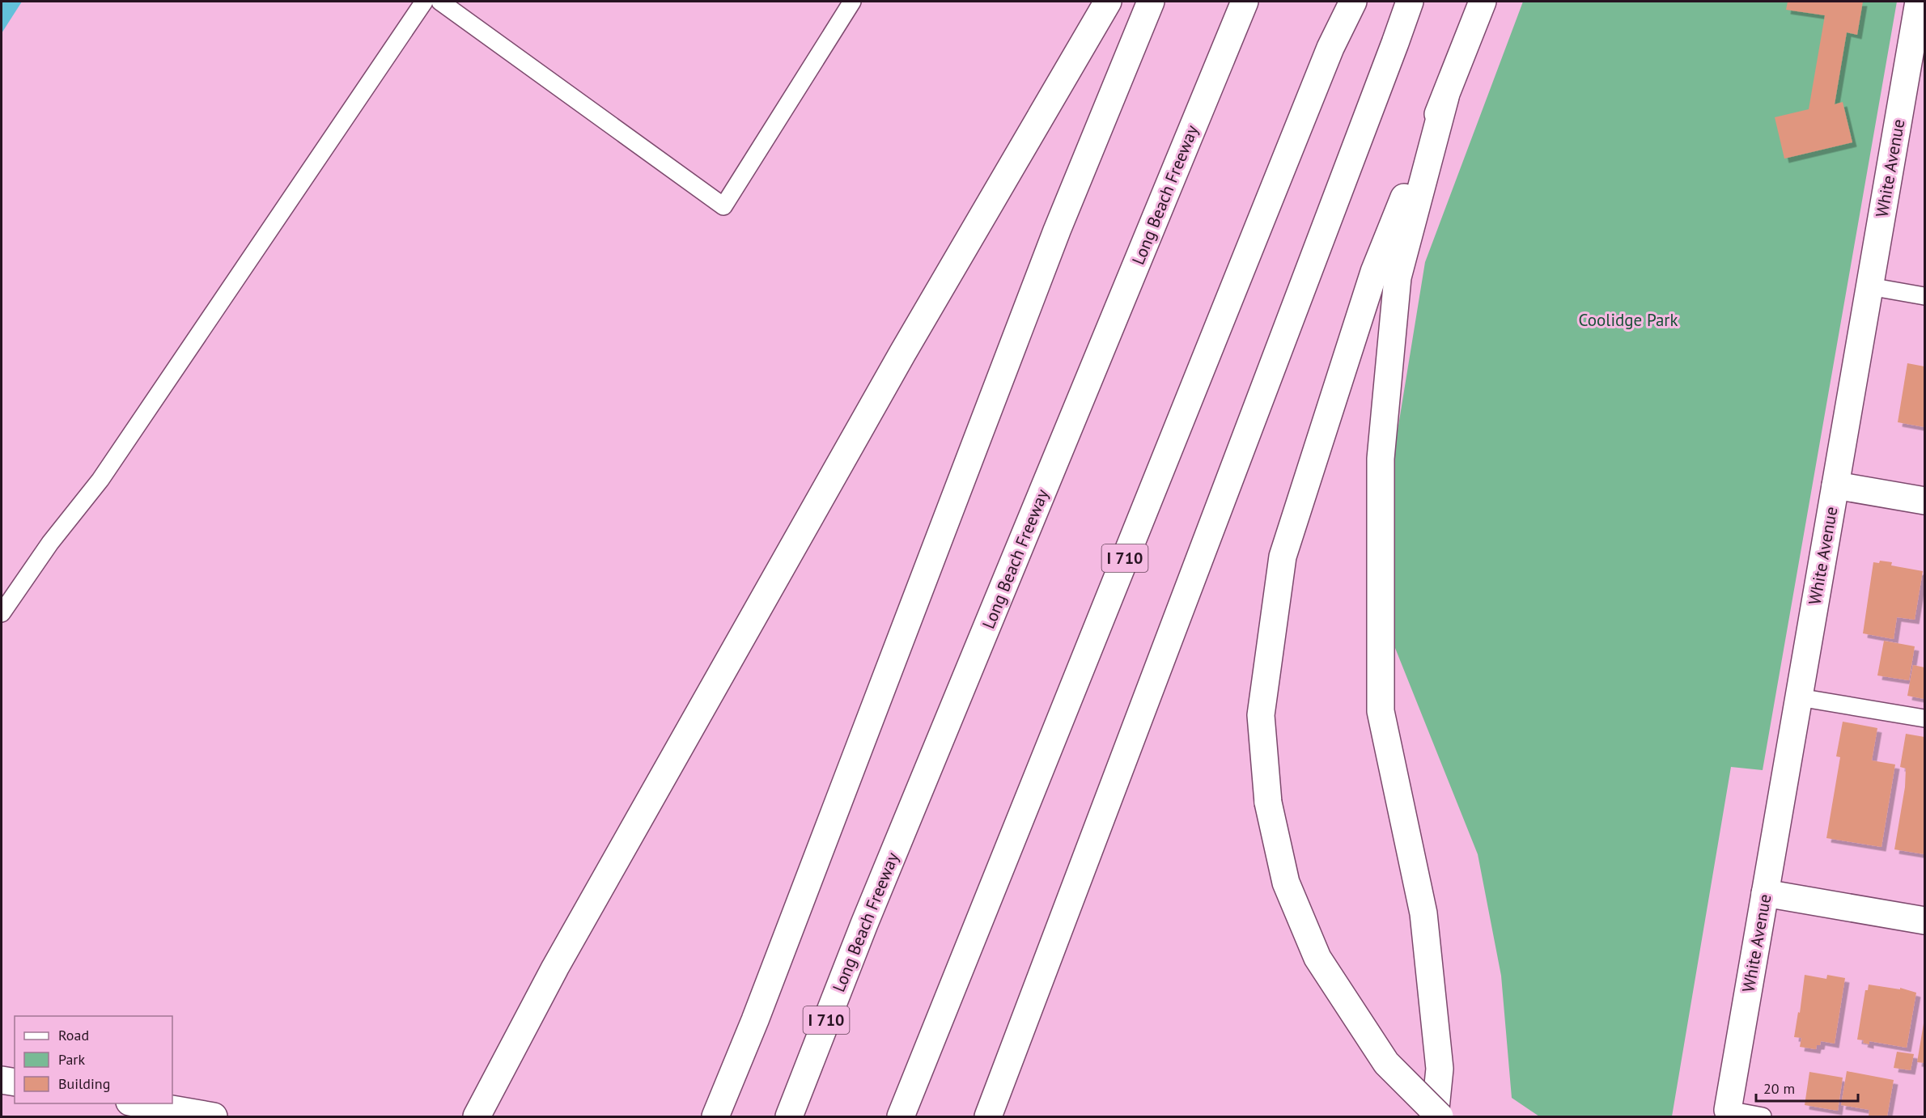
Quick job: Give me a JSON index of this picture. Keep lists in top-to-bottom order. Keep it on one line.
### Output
{"streets":{"main road":["White Avenue","Long Beach Freeway","I 710"]},"parks":["Coolidge Park"],"legend":["Road","Park","Building"],"scale_bar":"20 m"}
